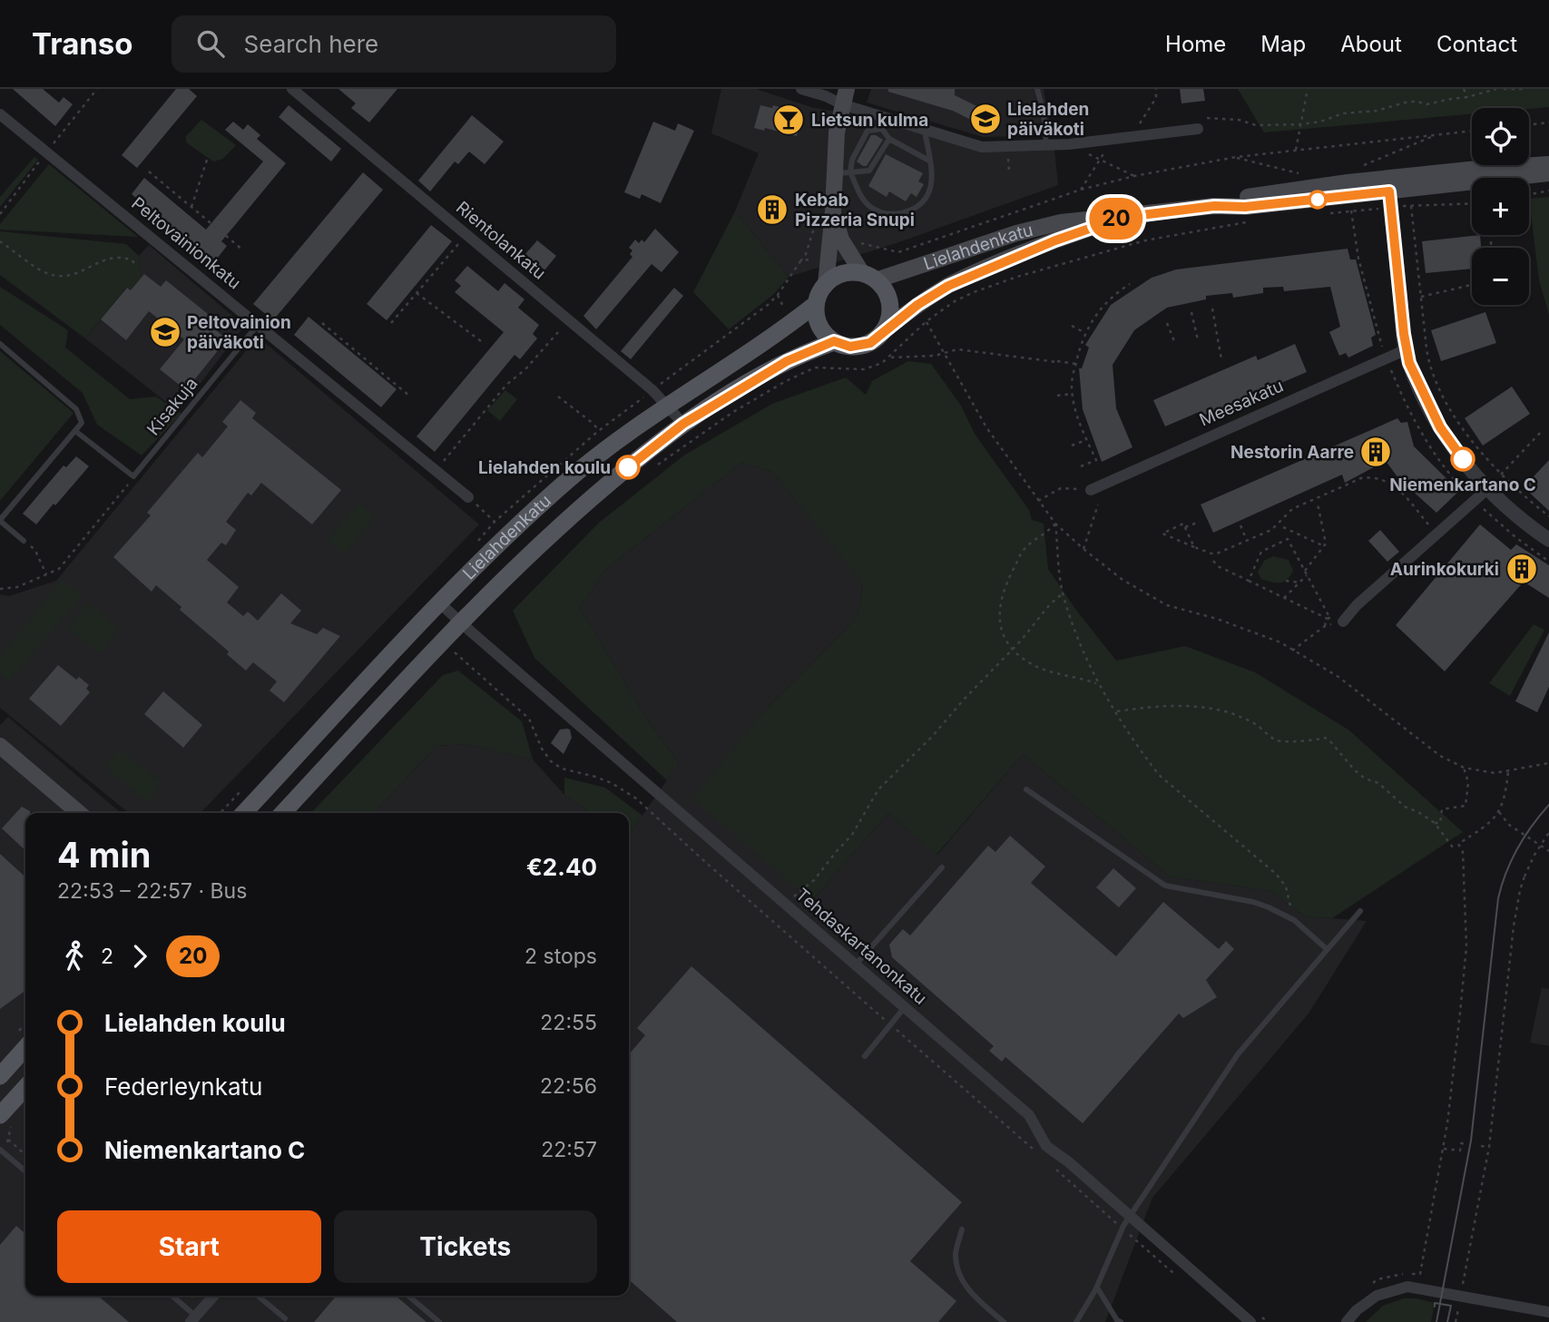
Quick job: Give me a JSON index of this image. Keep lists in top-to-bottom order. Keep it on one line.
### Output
{"streets":{"main road":["Lielahdenkatu"],"street":["Rientolankatu","Peltovainionkatu","Meesakatu","Tehdaskartanonkatu"],"lane":["Kisakuja"]},"crossings":[["Rientolankatu","Lielahdenkatu"],["Peltovainionkatu","Kisakuja"],["Lielahdenkatu","Tehdaskartanonkatu"]],"places":{"school or university":["Lielahden päiväkoti","Peltovainion päiväkoti"],"bar":["Lietsun kulma"],"building":["Kebab Pizzeria Snupi","Nestorin Aarre","Aurinkokurki"],"other":["Niemenkartano C","Lielahden koulu"]},"lines":["bus line 20"],"page":{"header":"Transo","search":"Search here","nav":["Home","Map","About","Contact"],"on_map":"20","map_buttons":["+","−"],"heading":["4 min","22:53 – 22:57 · Bus","€2.40"],"legs":["2","20","2 stops"],"list":[{"name":"Lielahden koulu","value":"22:55"},{"name":"Federleynkatu","value":"22:56"},{"name":"Niemenkartano C","value":"22:57"}],"buttons":["Start","Tickets"]}}
